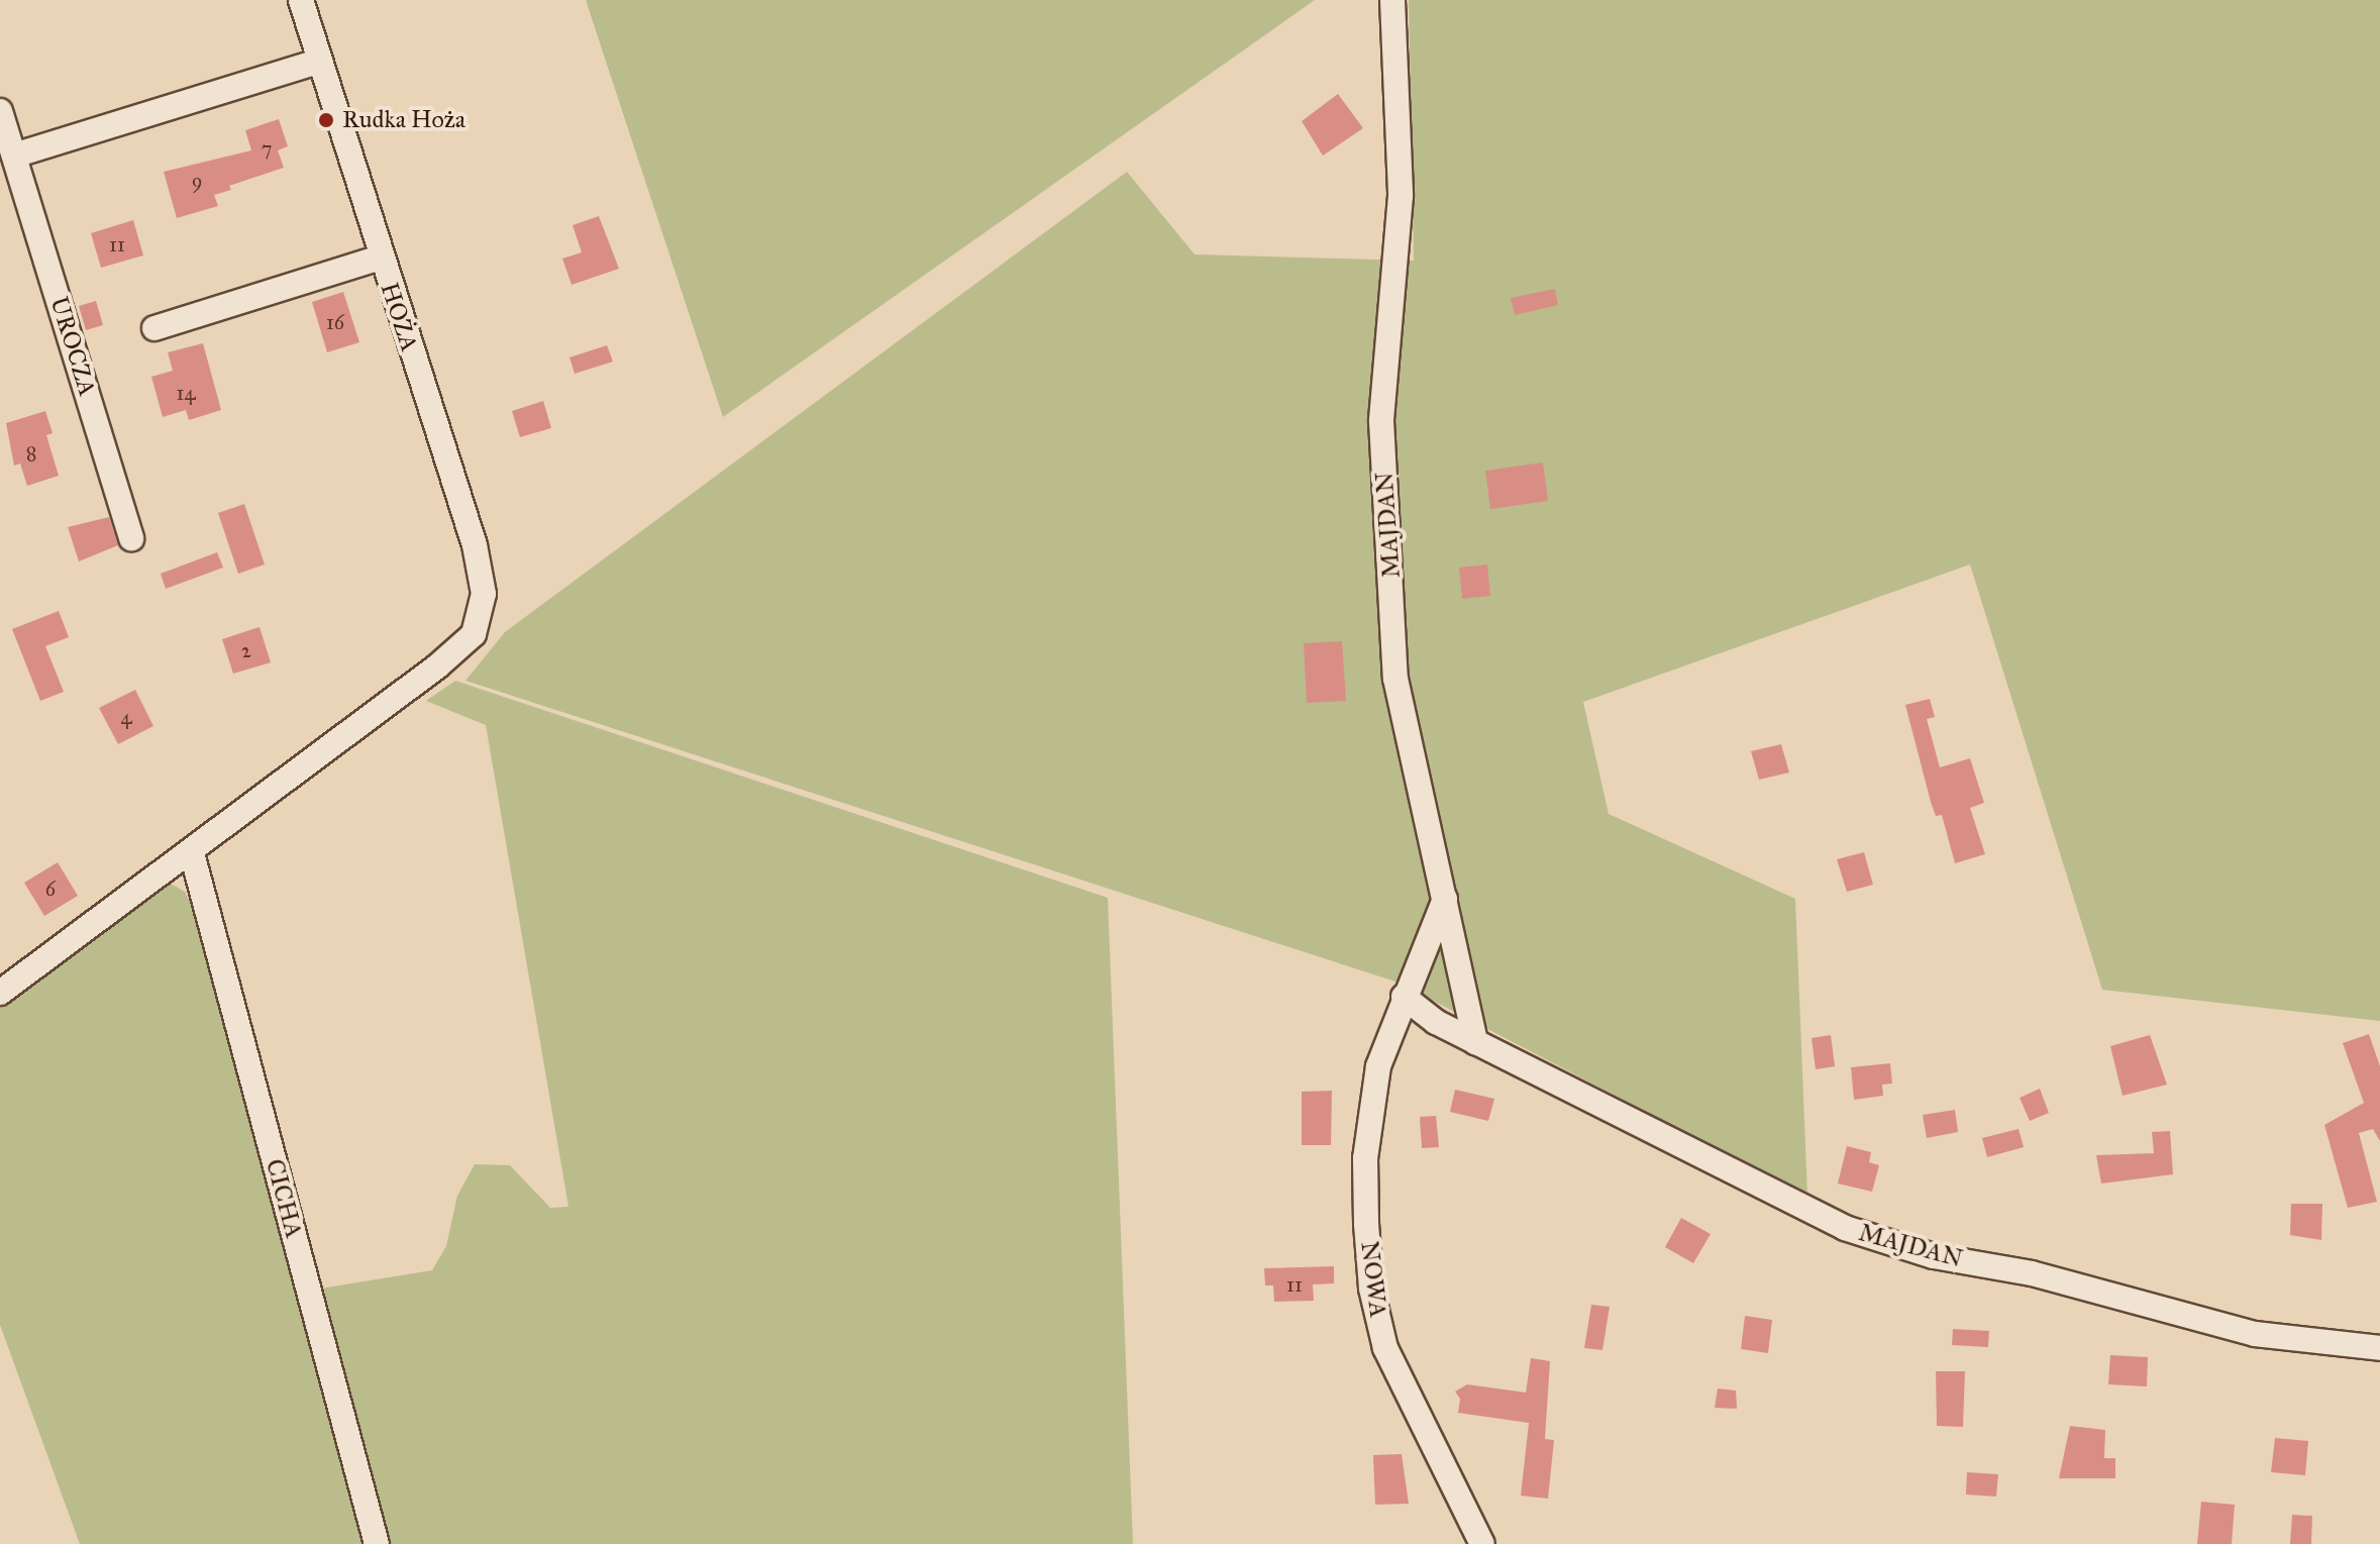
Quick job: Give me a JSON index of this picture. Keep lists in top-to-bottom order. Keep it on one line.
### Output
{"streets":{"street":["HOŻA","UROCZA","MAJDAN","CICHA","NOWA"]},"crossings":[["HOŻA","CICHA"],["MAJDAN","NOWA"]],"places":["Rudka Hoża"],"house_numbers":["7","9","11","16","14","8","2","4","6","11"]}
